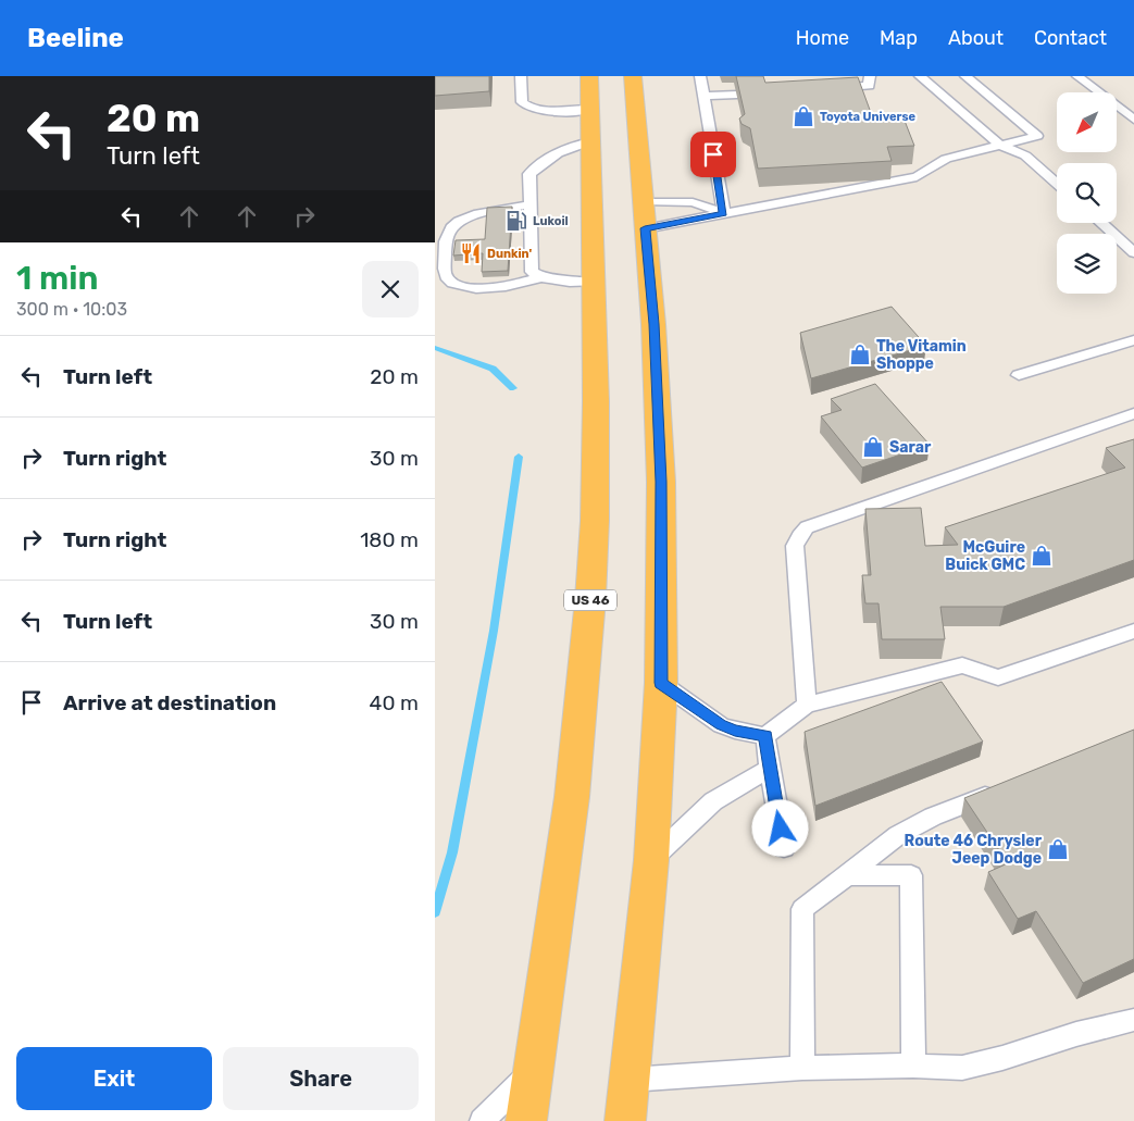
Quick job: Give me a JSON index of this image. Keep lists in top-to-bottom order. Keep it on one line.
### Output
{"streets":{"highway":["US 46"]},"places":{"shop":["Toyota Universe","The Vitamin Shoppe","Sarar","McGuire Buick GMC","Route 46 Chrysler Jeep Dodge"],"fuel station":["Lukoil"],"restaurant":["Dunkin'"]},"north":"bottom left","page":{"header":"Beeline","nav":["Home","Map","About","Contact"],"turn":["20 m","Turn left"],"heading":["1 min","300 m · 10:03"],"list":[{"name":"Turn left","value":"20 m"},{"name":"Turn right","value":"30 m"},{"name":"Turn right","value":"180 m"},{"name":"Turn left","value":"30 m"},{"name":"Arrive at destination","value":"40 m"}],"buttons":["Exit","Share"]}}
